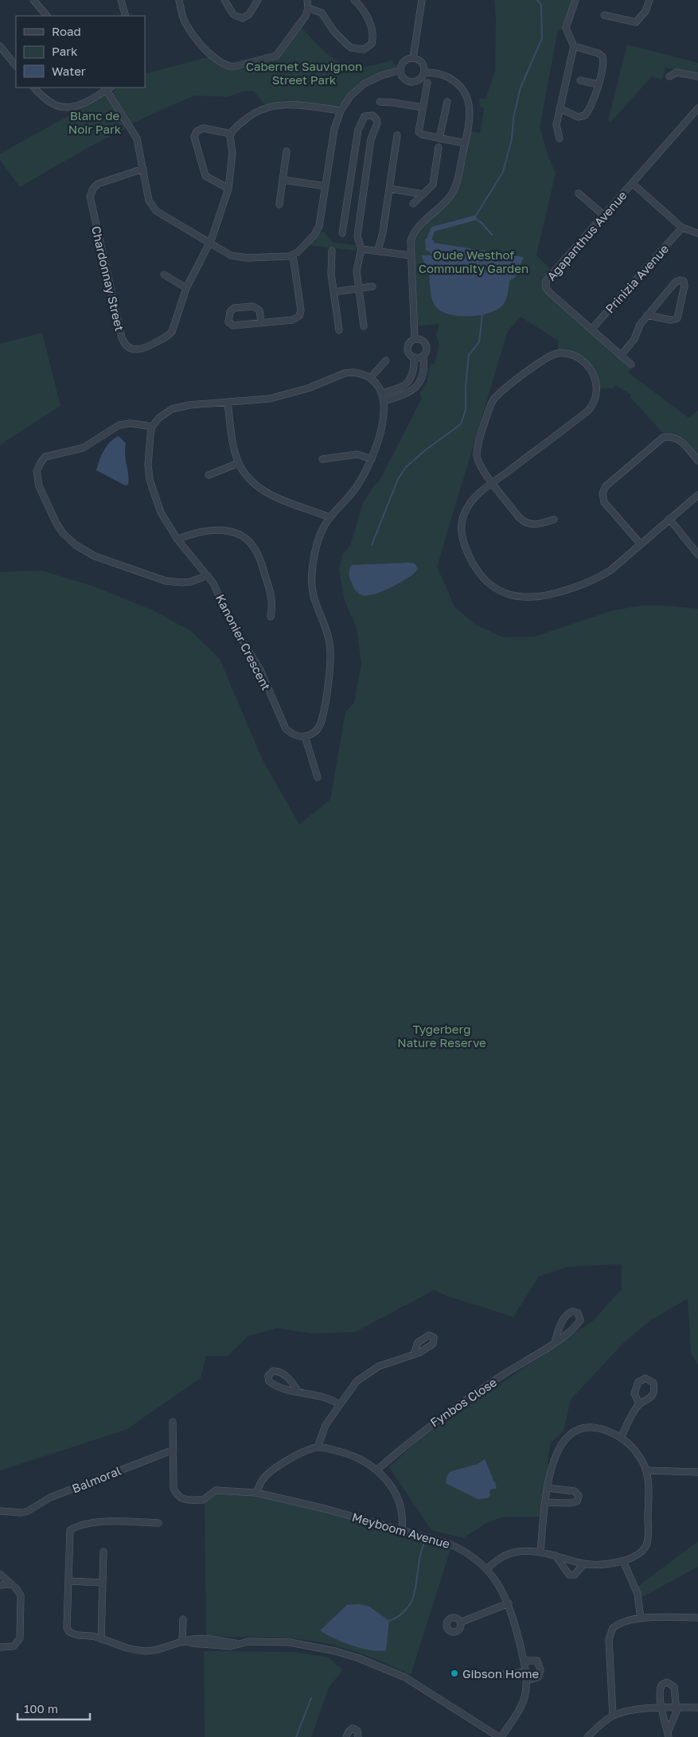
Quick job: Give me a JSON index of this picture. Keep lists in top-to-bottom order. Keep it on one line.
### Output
{"streets":{"street":["Agapanthus Avenue","Chardonnay Street","Prinizia Avenue","Kanonier Crescent","Fynbos Close","Balmoral","Meyboom Avenue"]},"crossings":[["Agapanthus Avenue","Prinizia Avenue"],["Balmoral","Meyboom Avenue"]],"parks":["Cabernet Sauvignon Street Park","Blanc de Noir Park","Oude Westhof Community Garden","Tygerberg Nature Reserve"],"places":["Gibson Home"],"legend":["Road","Park","Water"],"scale_bar":"100 m"}
